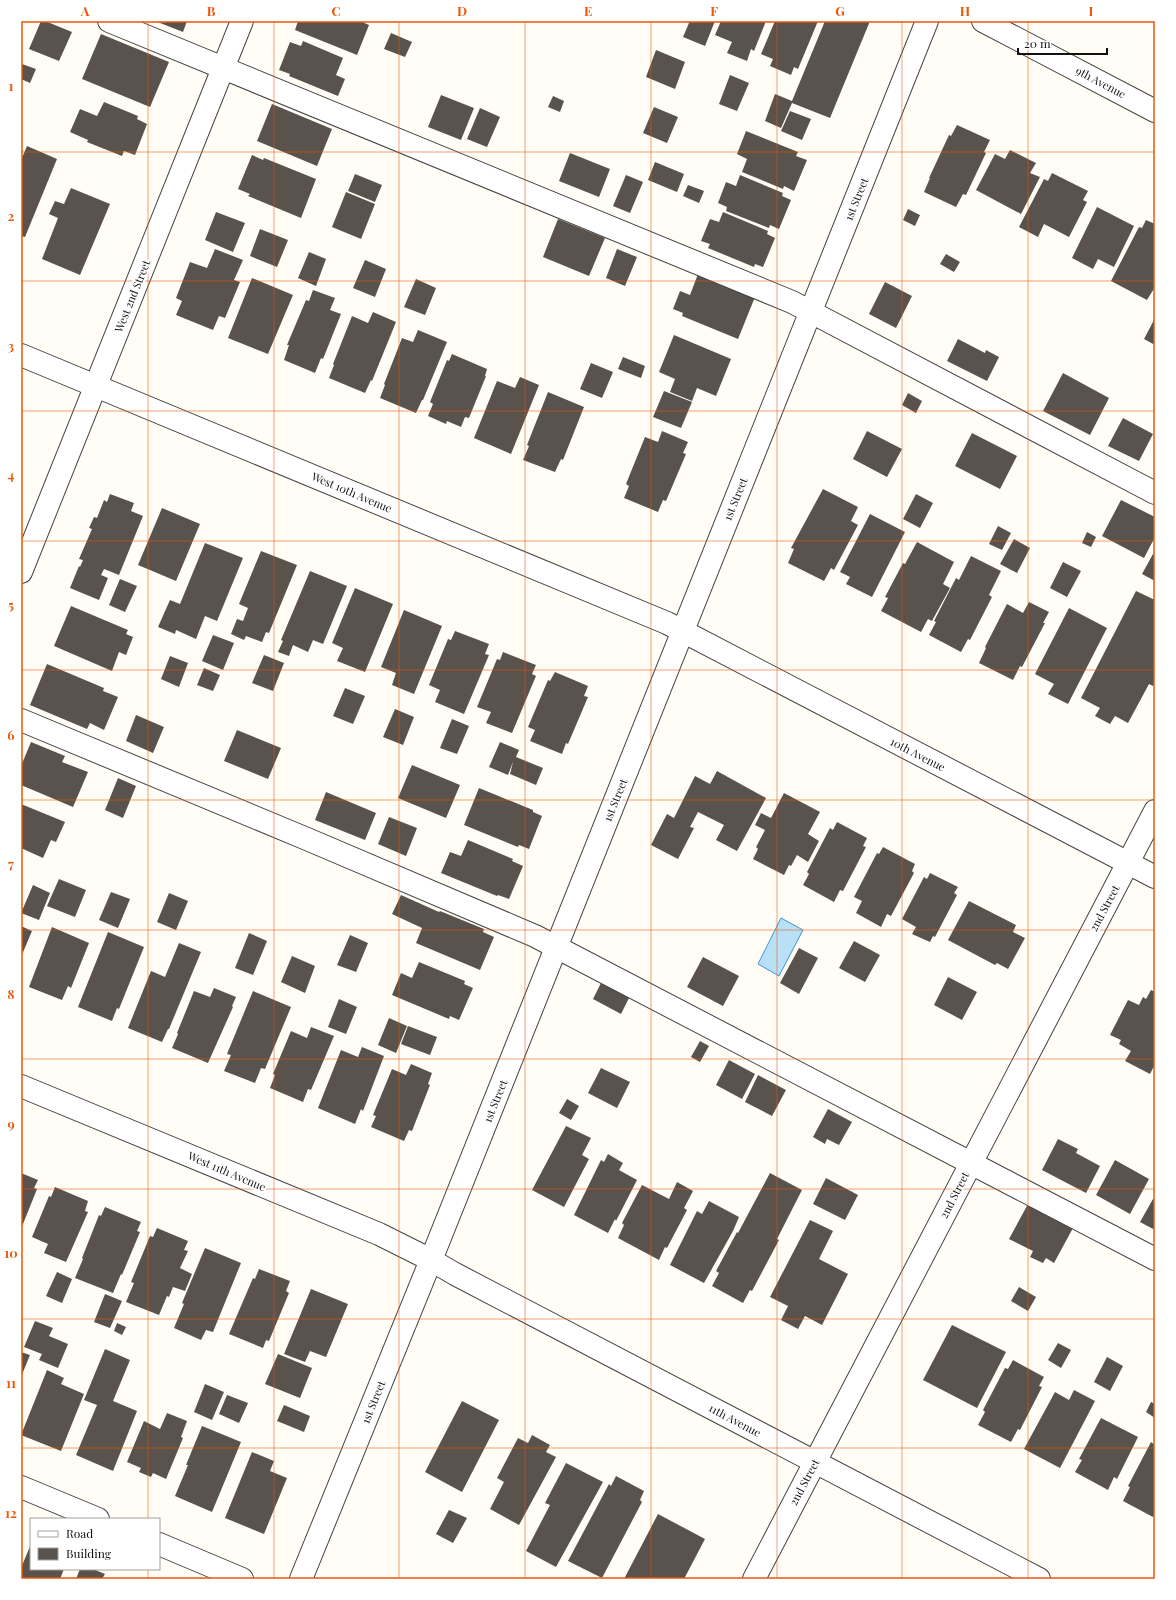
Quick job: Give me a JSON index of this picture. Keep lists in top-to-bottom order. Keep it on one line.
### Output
{"streets":{"street":["9th Avenue","1st Street","West 2nd Street","West 10th Avenue","10th Avenue","2nd Street","West 11th Avenue","11th Avenue"]},"crossings":[["1st Street","West 10th Avenue"],["1st Street","10th Avenue"],["1st Street","West 11th Avenue"],["1st Street","11th Avenue"],["West 2nd Street","West 10th Avenue"],["West 10th Avenue","10th Avenue"],["10th Avenue","2nd Street"],["2nd Street","11th Avenue"],["West 11th Avenue","11th Avenue"]],"legend":["Road","Building"],"scale_bar":"20 m","grid":{"columns":["A","B","C","D","E","F","G","H","I"],"rows":["1","2","3","4","5","6","7","8","9","10","11","12"]}}
